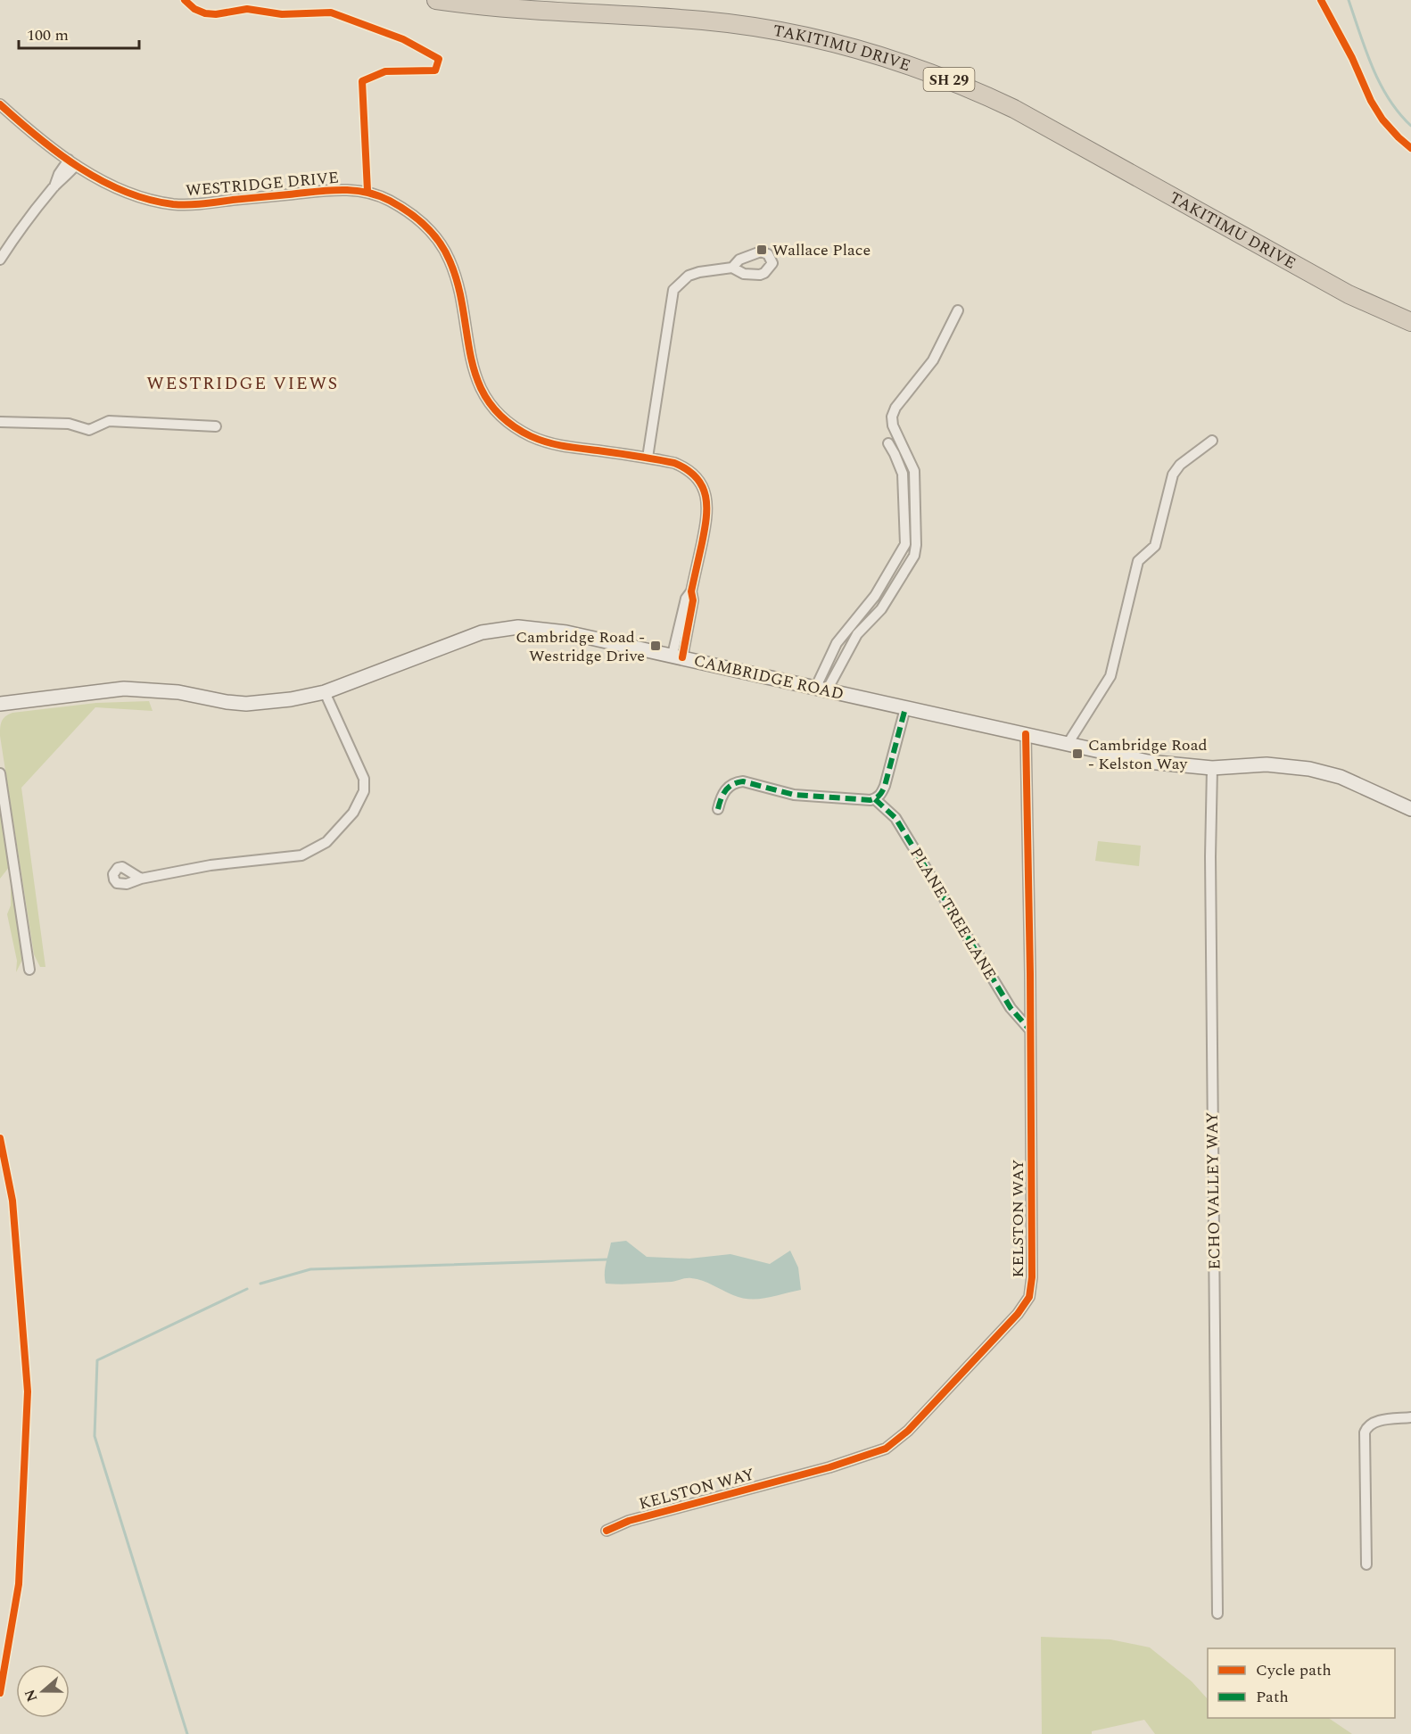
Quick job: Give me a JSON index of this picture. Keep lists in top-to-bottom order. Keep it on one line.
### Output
{"streets":{"highway":["TAKITIMU DRIVE","SH 29"],"main road":["CAMBRIDGE ROAD"],"street":["WESTRIDGE DRIVE","PLANE TREE LANE","ECHO VALLEY WAY","KELSTON WAY"]},"crossings":[["WESTRIDGE DRIVE","CAMBRIDGE ROAD"],["CAMBRIDGE ROAD","ECHO VALLEY WAY"],["CAMBRIDGE ROAD","KELSTON WAY"],["PLANE TREE LANE","KELSTON WAY"]],"districts":["WESTRIDGE VIEWS"],"places":{"transit":["Wallace Place","Cambridge Road - Westridge Drive","Cambridge Road - Kelston Way"]},"legend":["Cycle path","Path"],"scale_bar":"100 m","north":"left"}
